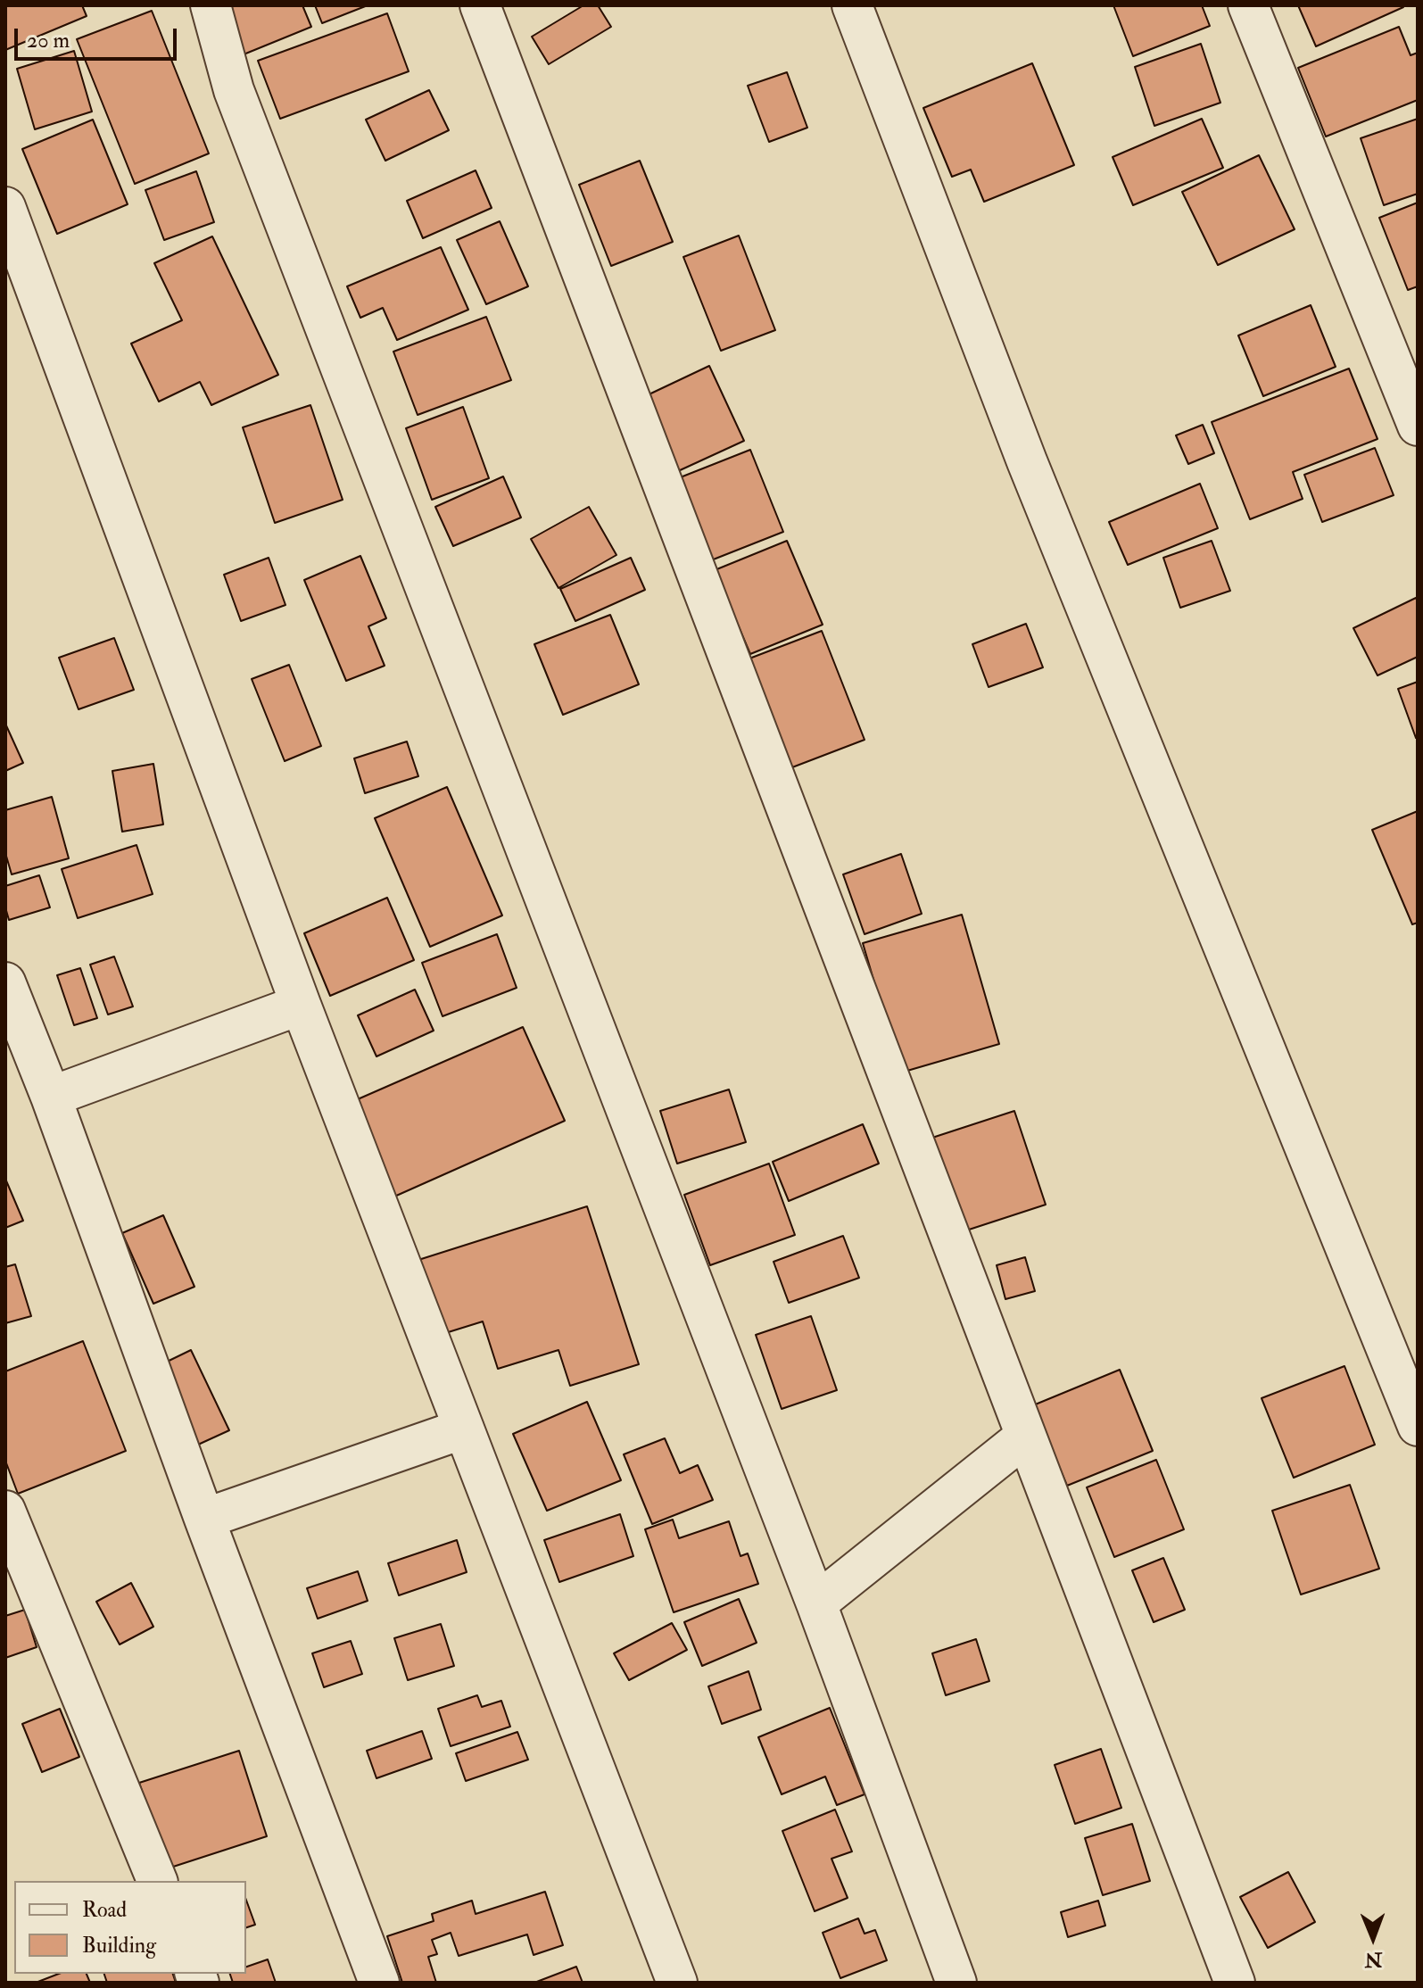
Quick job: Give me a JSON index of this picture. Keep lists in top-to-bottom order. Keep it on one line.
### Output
{"legend":["Road","Building"],"scale_bar":"20 m","north":"bottom"}
